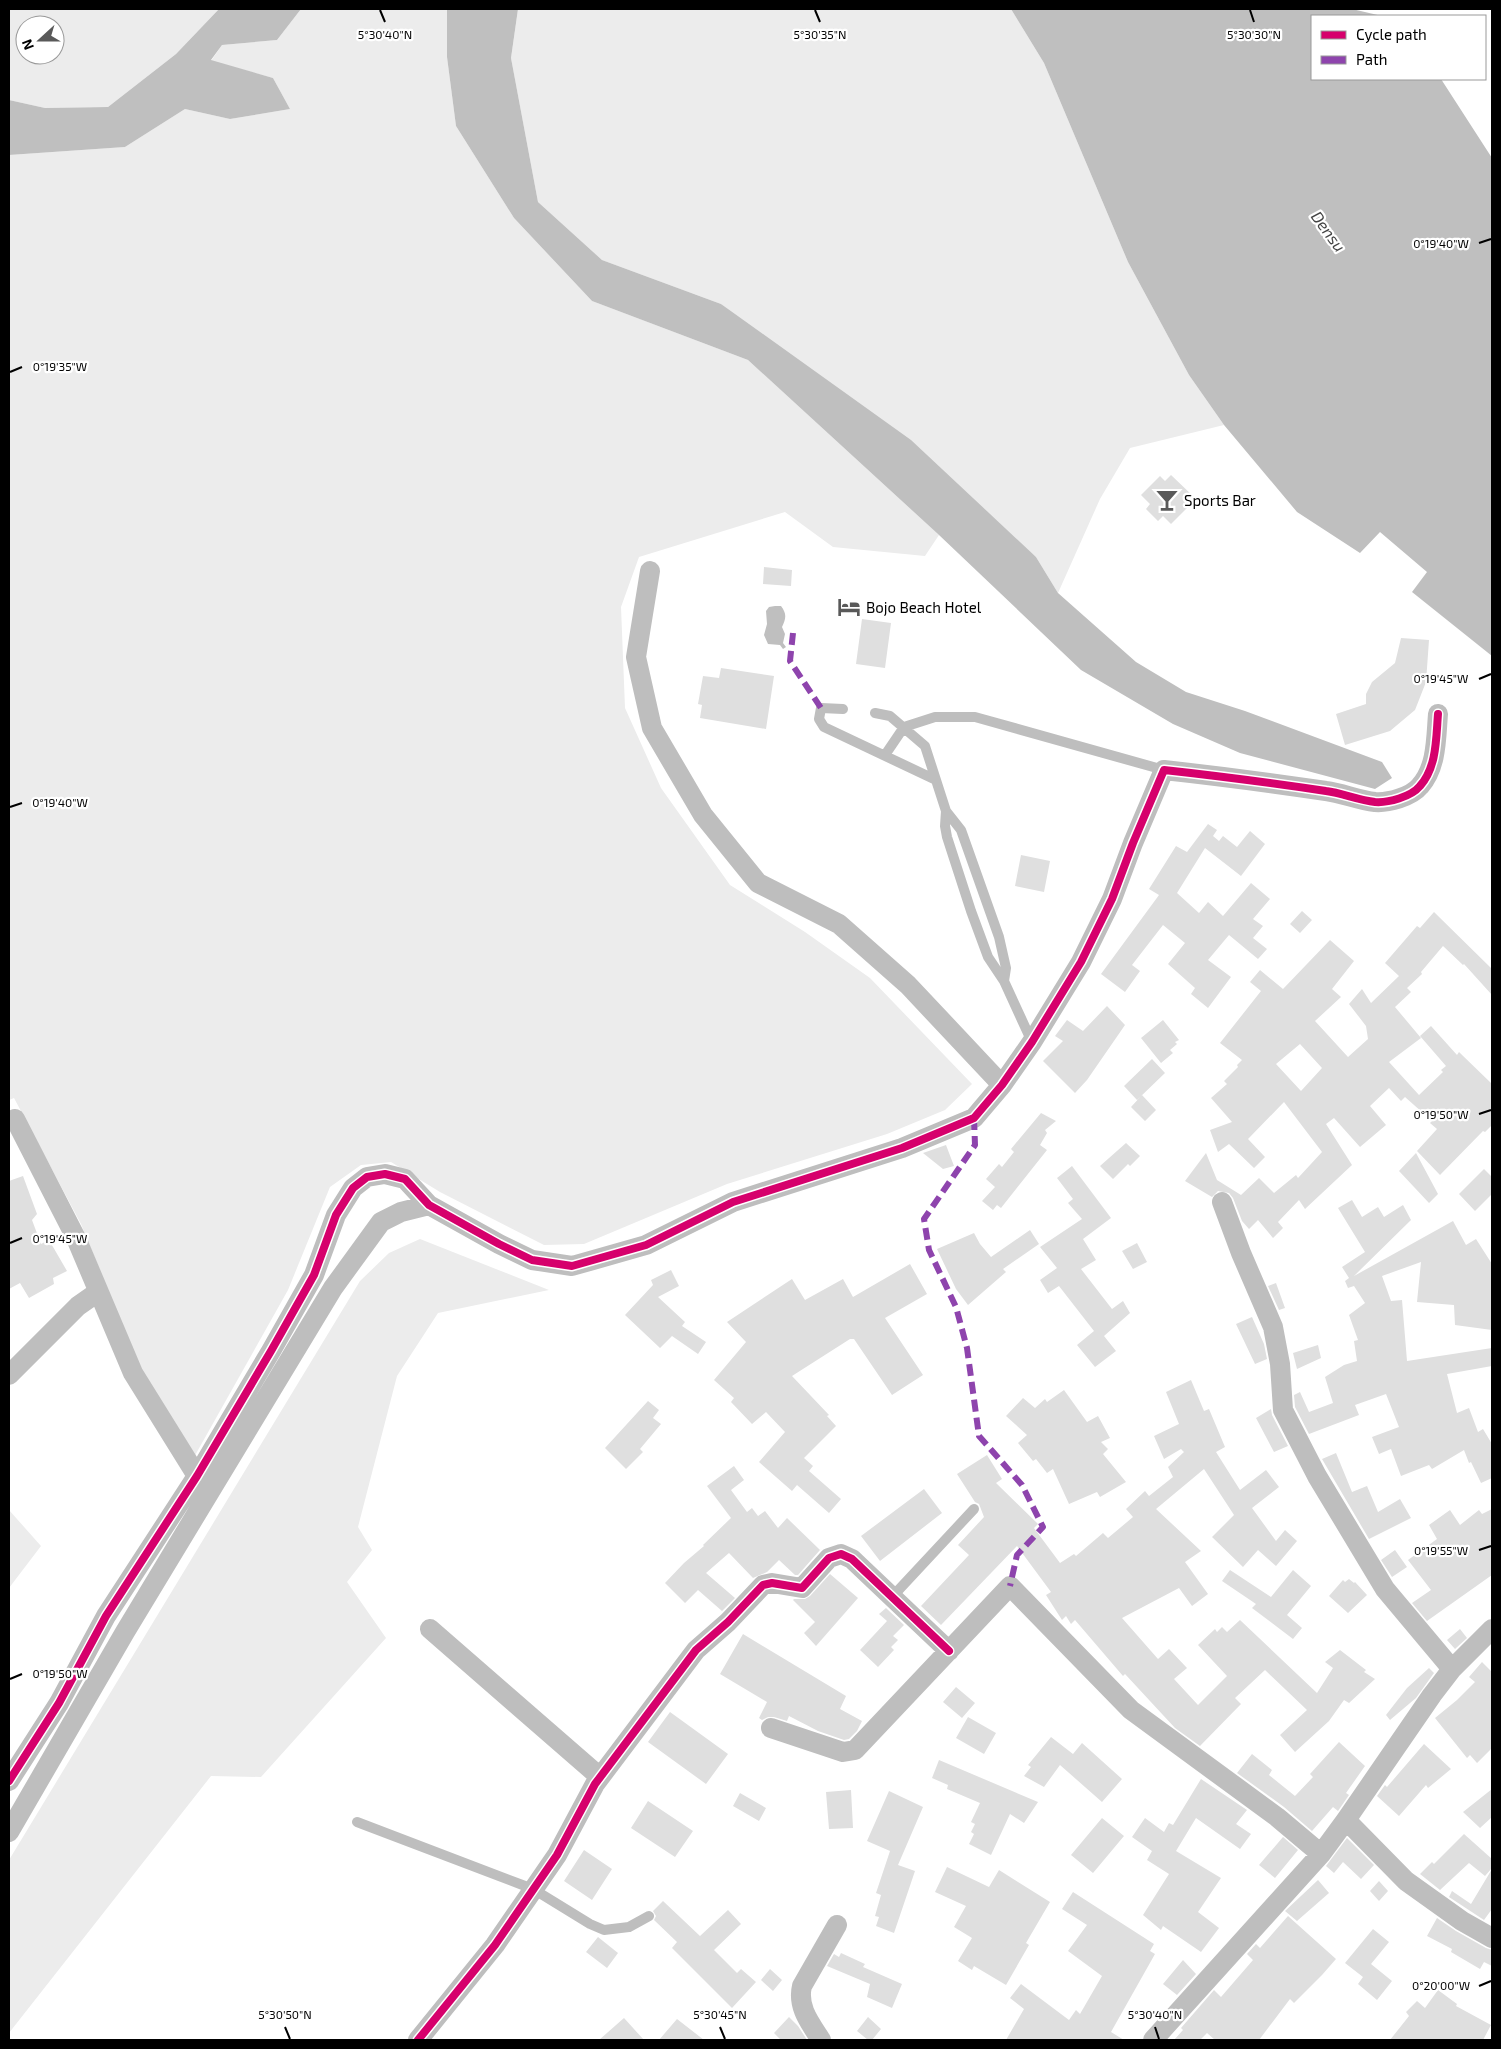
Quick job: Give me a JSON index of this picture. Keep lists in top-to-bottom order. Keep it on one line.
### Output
{"water":["Densu"],"places":{"bar":["Sports Bar"],"hotel":["Bojo Beach Hotel"]},"legend":["Cycle path","Path"],"north":"left","coordinates":["5°30'40\"N","5°30'35\"N","5°30'30\"N","0°19'40\"W","0°19'35\"W","0°19'45\"W","0°19'50\"W","0°19'55\"W","0°20'00\"W","5°30'50\"N","5°30'45\"N"]}
